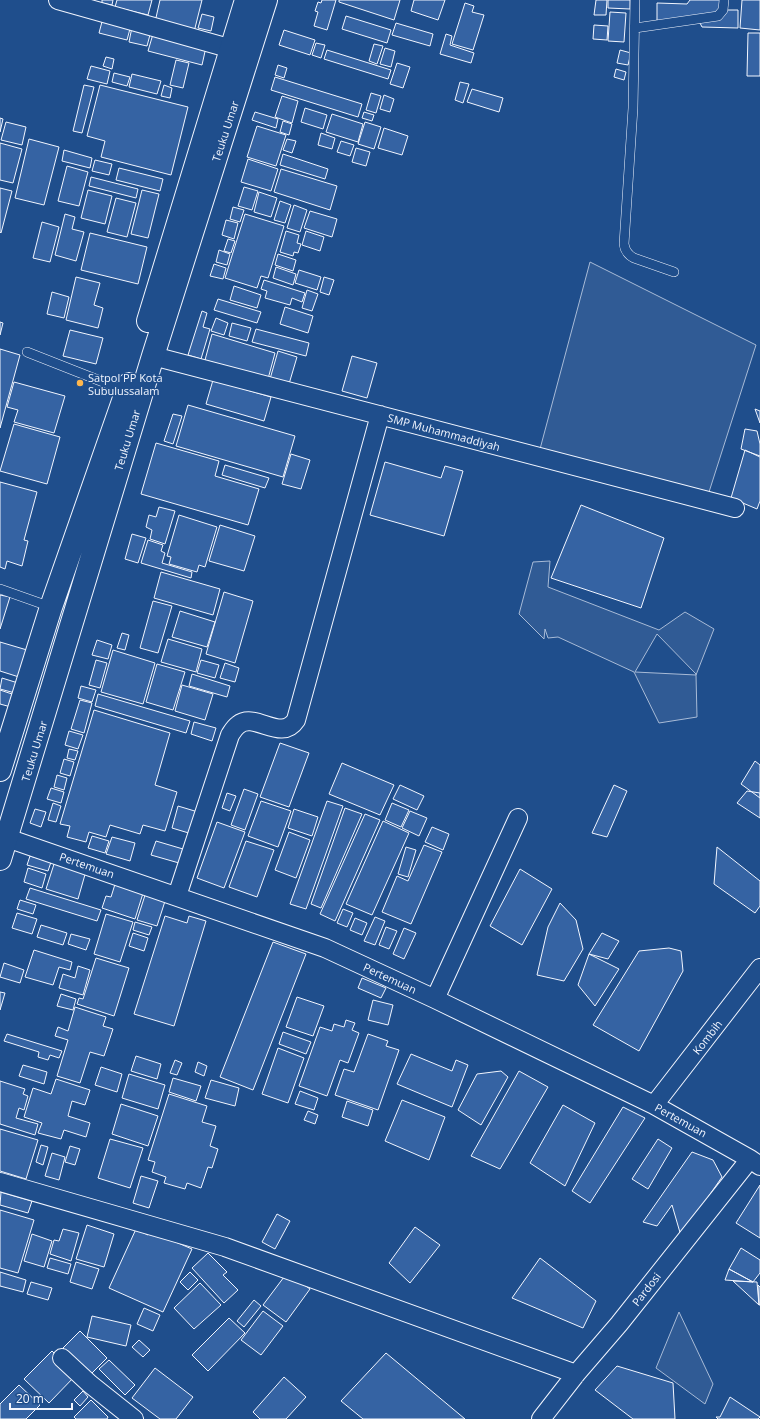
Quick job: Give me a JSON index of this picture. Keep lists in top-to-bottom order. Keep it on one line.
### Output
{"streets":{"highway":["Teuku Umar"],"street":["SMP Muhammaddiyah","Pertemuan","Kombih","Pardosi"]},"crossings":[["Teuku Umar","SMP Muhammaddiyah"],["Teuku Umar","Pertemuan"],["Pertemuan","Kombih"],["Pertemuan","Pardosi"]],"places":["Satpol PP Kota Subulussalam"],"scale_bar":"20 m"}
